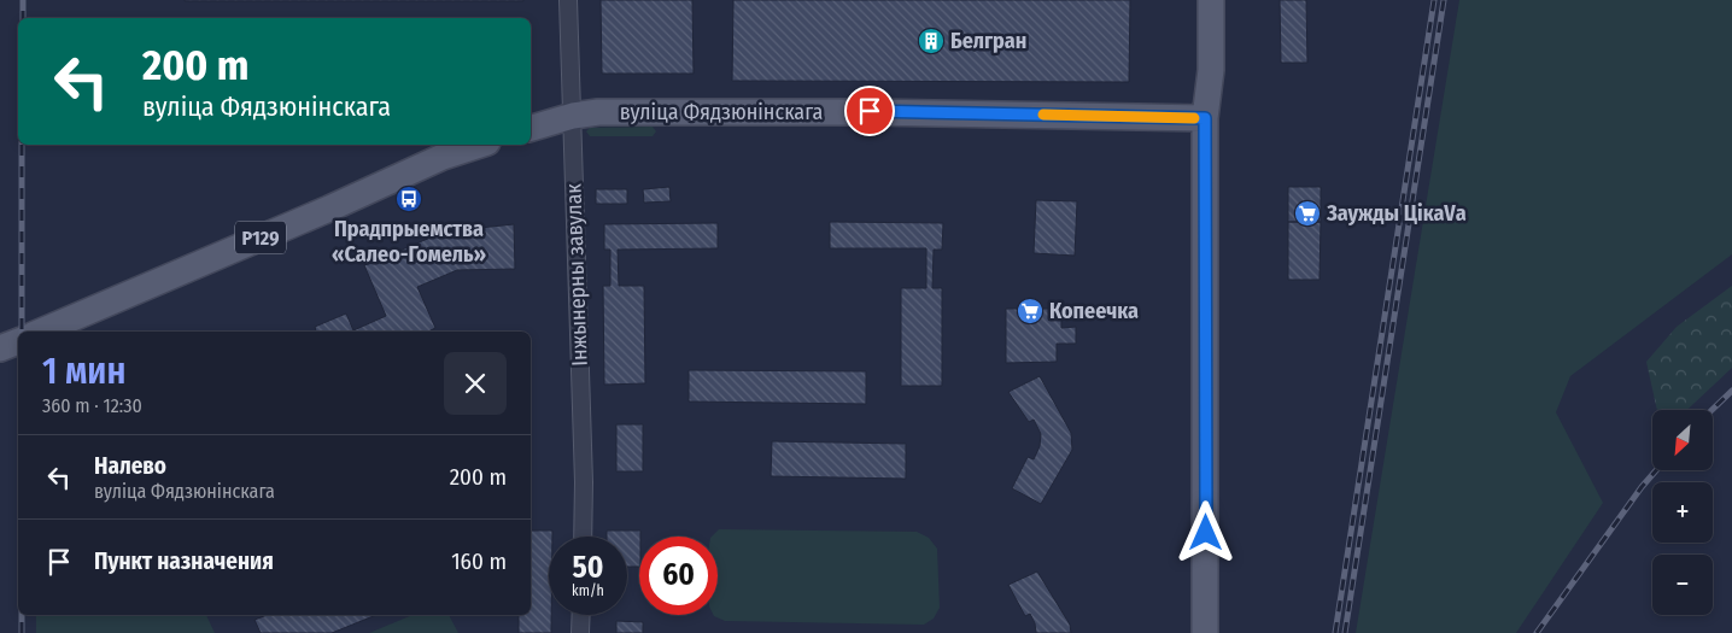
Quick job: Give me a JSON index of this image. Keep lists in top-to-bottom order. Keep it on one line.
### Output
{"streets":{"main road":["вуліца Фядзюнінскага","Р129"],"street":["Інжынерны завулак"]},"crossings":[["вуліца Фядзюнінскага","Інжынерны завулак"]],"places":{"building":["Белгран"],"bus stop":["Прадпрыемства «Салео-Гомель»"],"supermarket":["Заужды ЦікаVа","Копеечка"]},"north":"bottom left","page":{"turn":["200 m","вуліца Фядзюнінскага"],"heading":["1 мин","360 m · 12:30"],"map_buttons":["+","−"],"list":[{"name":"Налево","note":"вуліца Фядзюнінскага","value":"200 m"},{"name":"Пункт назначения","value":"160 m"}],"speed":"50 km/h","limit":"60"}}
